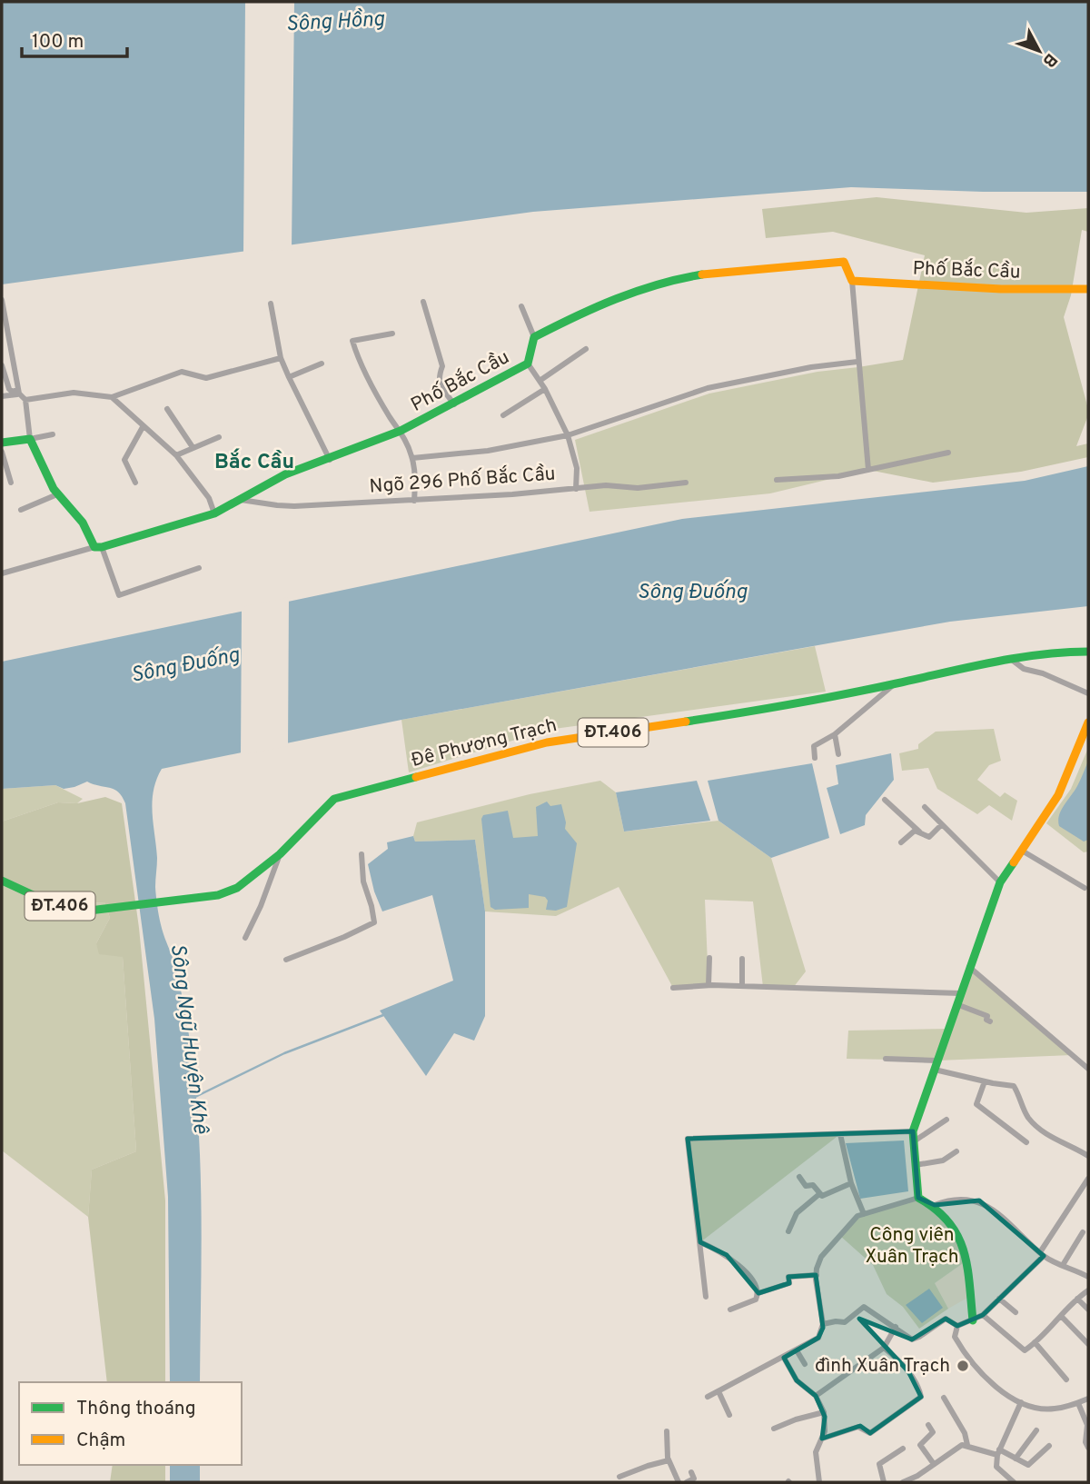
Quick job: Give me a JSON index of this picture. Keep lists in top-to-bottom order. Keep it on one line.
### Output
{"streets":{"street":["Phố Bắc Cầu","Ngõ 296 Phố Bắc Cầu","ĐT.406","Đê Phương Trạch"]},"crossings":[["Phố Bắc Cầu","Ngõ 296 Phố Bắc Cầu"]],"districts":["Bắc Cầu"],"water":["Sông Hồng","Sông Đuống","Sông Ngũ Huyện Khê"],"parks":["Công viên Xuân Trạch"],"places":["đình Xuân Trạch"],"legend":["Thông thoáng","Chậm"],"scale_bar":"100 m","north":"bottom right"}
